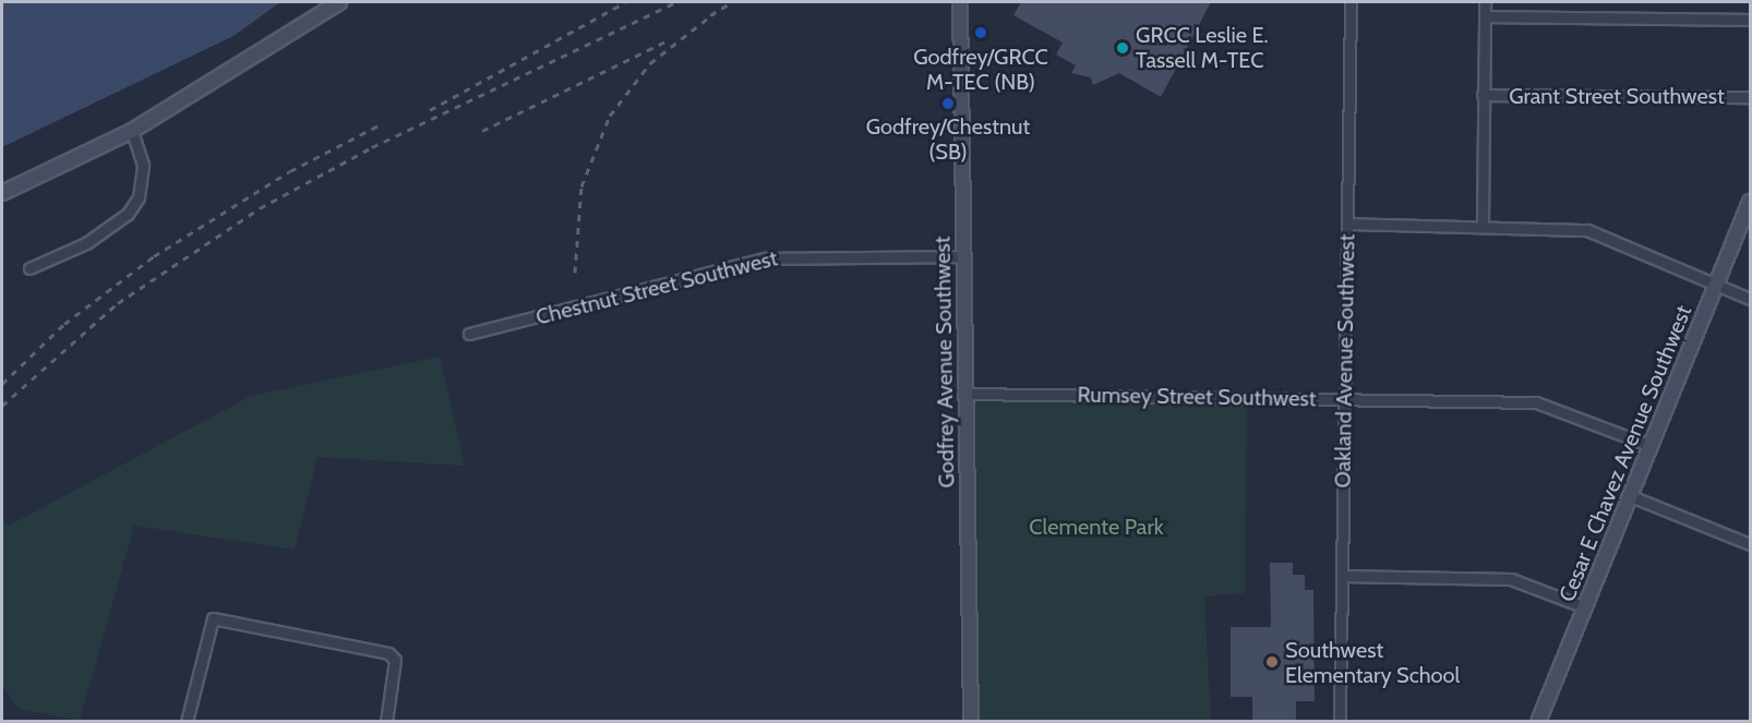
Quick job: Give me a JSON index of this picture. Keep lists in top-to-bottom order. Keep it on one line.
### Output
{"streets":{"main road":["Godfrey Avenue Southwest","Cesar E Chavez Avenue Southwest"],"street":["Grant Street Southwest","Chestnut Street Southwest","Oakland Avenue Southwest","Rumsey Street Southwest"]},"crossings":[["Chestnut Street Southwest","Godfrey Avenue Southwest"],["Oakland Avenue Southwest","Rumsey Street Southwest"],["Godfrey Avenue Southwest","Rumsey Street Southwest"],["Rumsey Street Southwest","Cesar E Chavez Avenue Southwest"]],"parks":["Clemente Park"],"places":["Godfrey/GRCC M-TEC (NB)","GRCC Leslie E. Tassell M-TEC","Godfrey/Chestnut (SB)","Southwest Elementary School"]}
